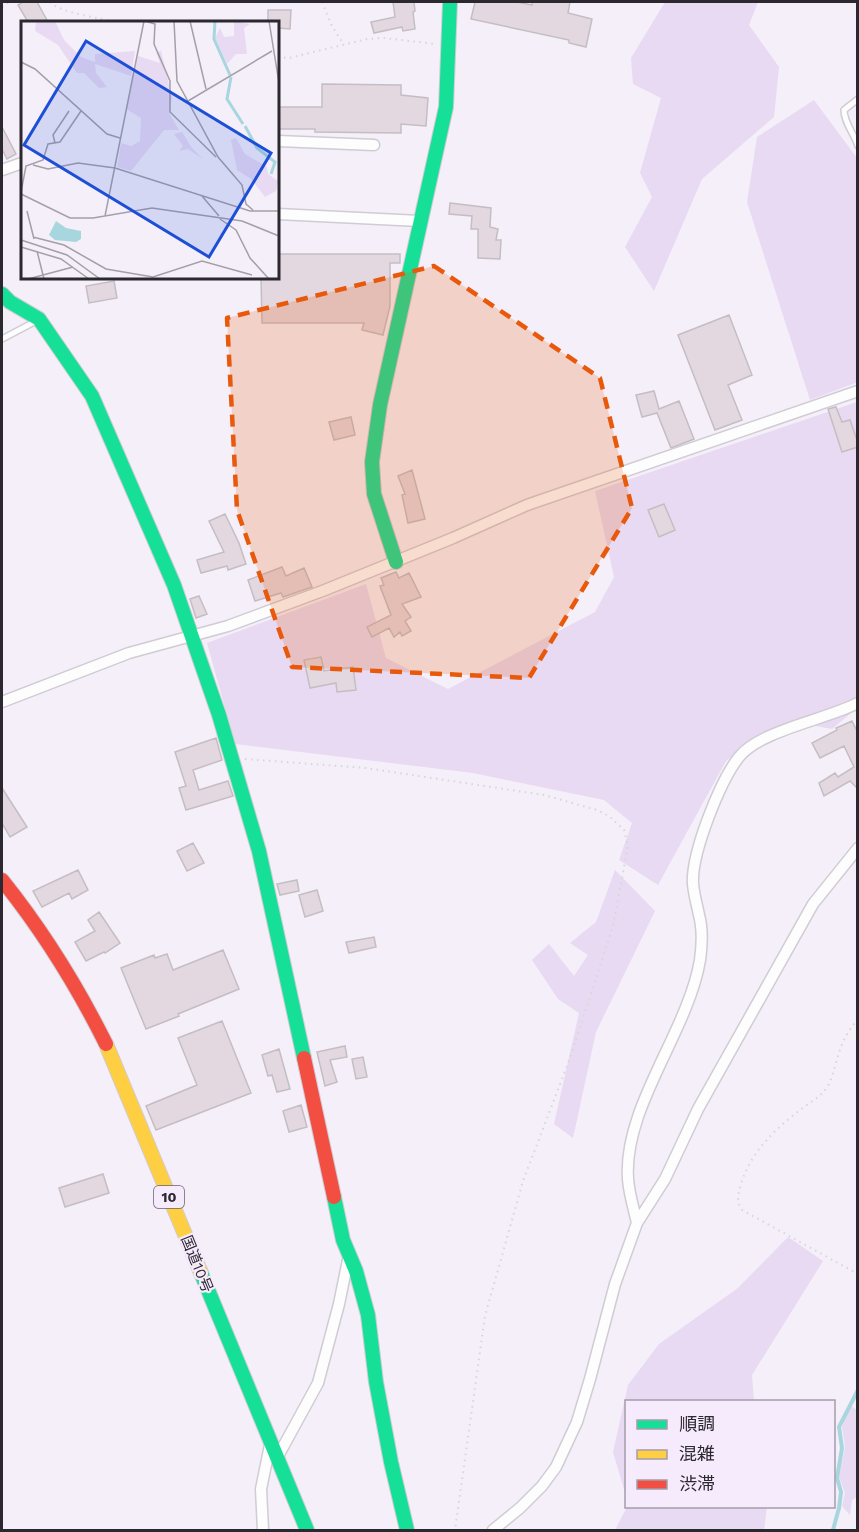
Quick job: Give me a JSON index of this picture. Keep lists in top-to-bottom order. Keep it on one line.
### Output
{"streets":{"main road":["10","国道10号"]},"legend":["順調","混雑","渋滞"]}
